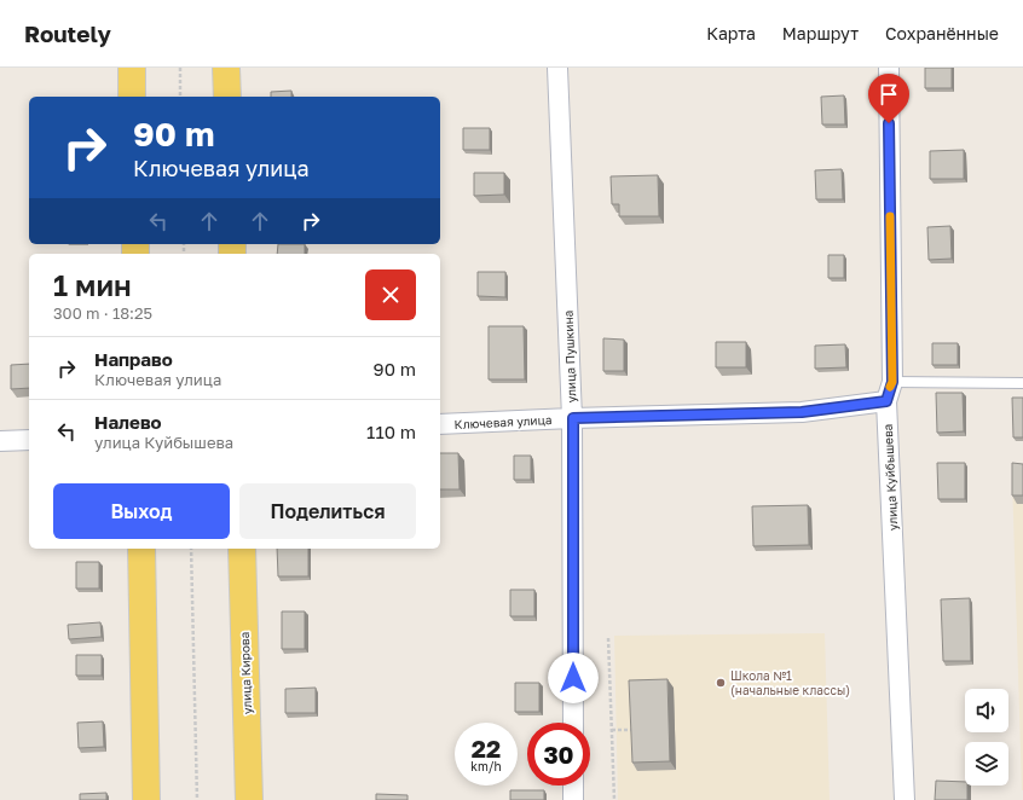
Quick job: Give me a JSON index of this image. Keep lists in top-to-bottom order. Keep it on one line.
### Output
{"streets":{"main road":["улица Кирова"],"street":["улица Пушкина","Ключевая улица","улица Куйбышева"]},"crossings":[["улица Пушкина","Ключевая улица"],["Ключевая улица","улица Куйбышева"]],"places":["Школа №1 (начальные классы)"],"page":{"header":"Routely","nav":["Карта","Маршрут","Сохранённые"],"turn":["90 m","Ключевая улица"],"heading":["1 мин","300 m · 18:25"],"list":[{"name":"Направо","note":"Ключевая улица","value":"90 m"},{"name":"Налево","note":"улица Куйбышева","value":"110 m"}],"buttons":["Выход","Поделиться"],"speed":"22 km/h","limit":"30"}}
